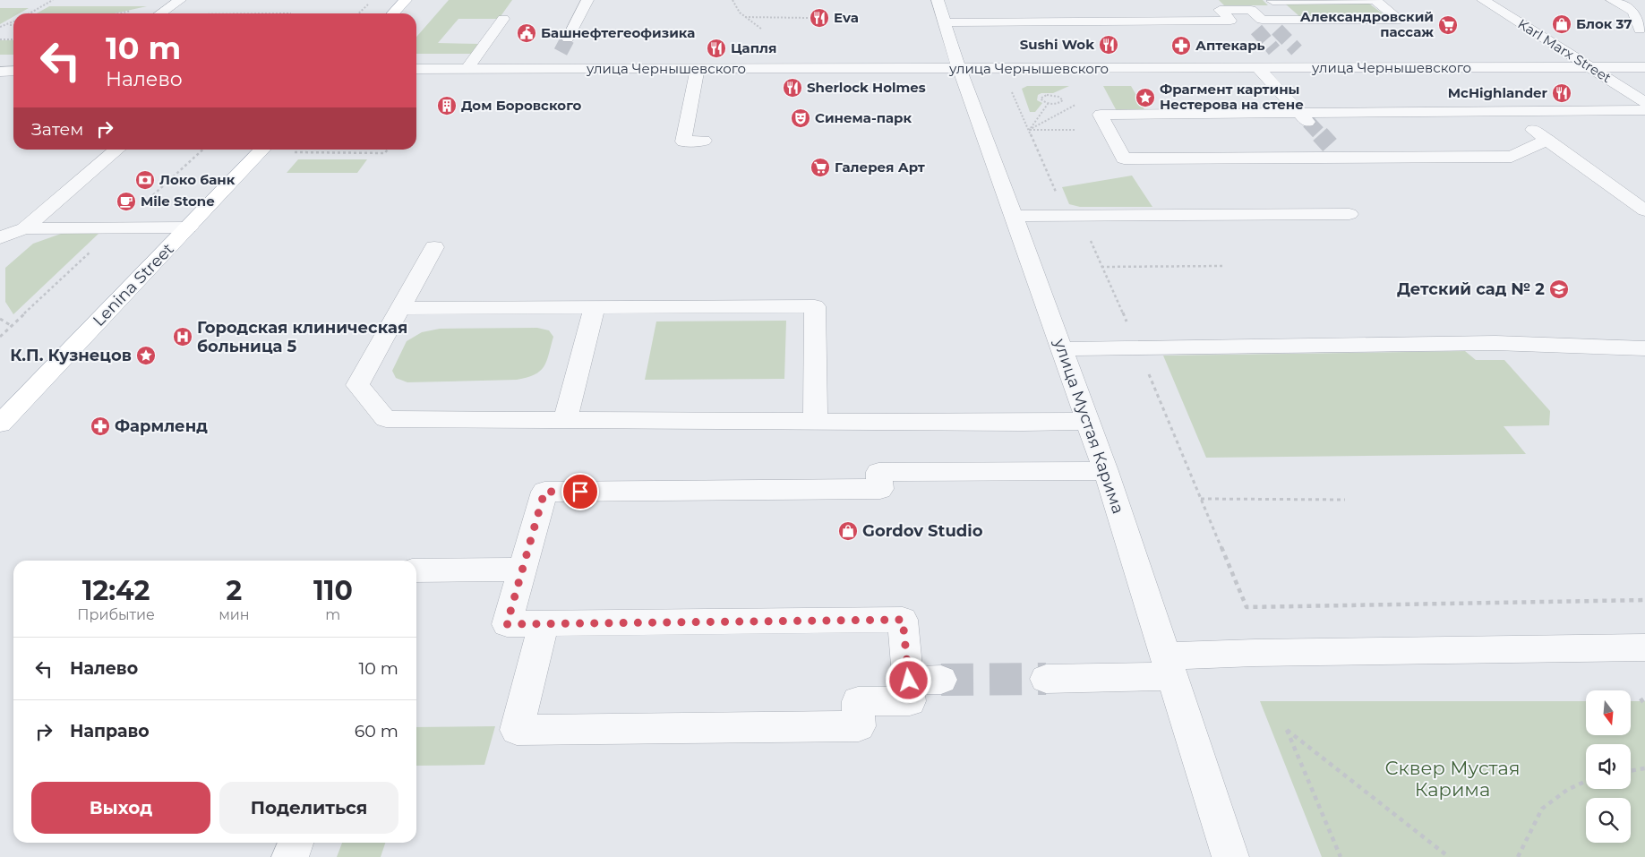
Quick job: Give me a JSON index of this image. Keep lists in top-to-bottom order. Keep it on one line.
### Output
{"streets":{"main road":["Lenina Street"],"street":["Karl Marx Street","улица Чернышевского","улица Мустая Карима"]},"crossings":[["Karl Marx Street","улица Чернышевского"],["улица Чернышевского","улица Мустая Карима"]],"parks":["Сквер Мустая Карима"],"places":{"restaurant":["Eva","Sushi Wok","Цапля","Sherlock Holmes","McHighlander"],"shop":["Блок 37","Gordov Studio"],"supermarket":["Александровский пассаж","Галерея Арт"],"public building":["Башнефтегеофизика"],"pharmacy":["Аптекарь","Фармленд"],"place":["Фрагмент картины Нестерова на стене","К.П. Кузнецов"],"building":["Дом Боровского"],"theatre":["Синема-парк"],"bank":["Локо банк"],"cafe":["Mile Stone"],"school or university":["Детский сад № 2"],"hospital":["Городская клиническая больница 5"]},"north":"bottom","page":{"turn":["10 m","Налево"],"then":"Затем","eta":["12:42","Прибытие","2","мин","110","m"],"list":[{"name":"Налево","value":"10 m"},{"name":"Направо","value":"60 m"}],"buttons":["Выход","Поделиться"]}}
